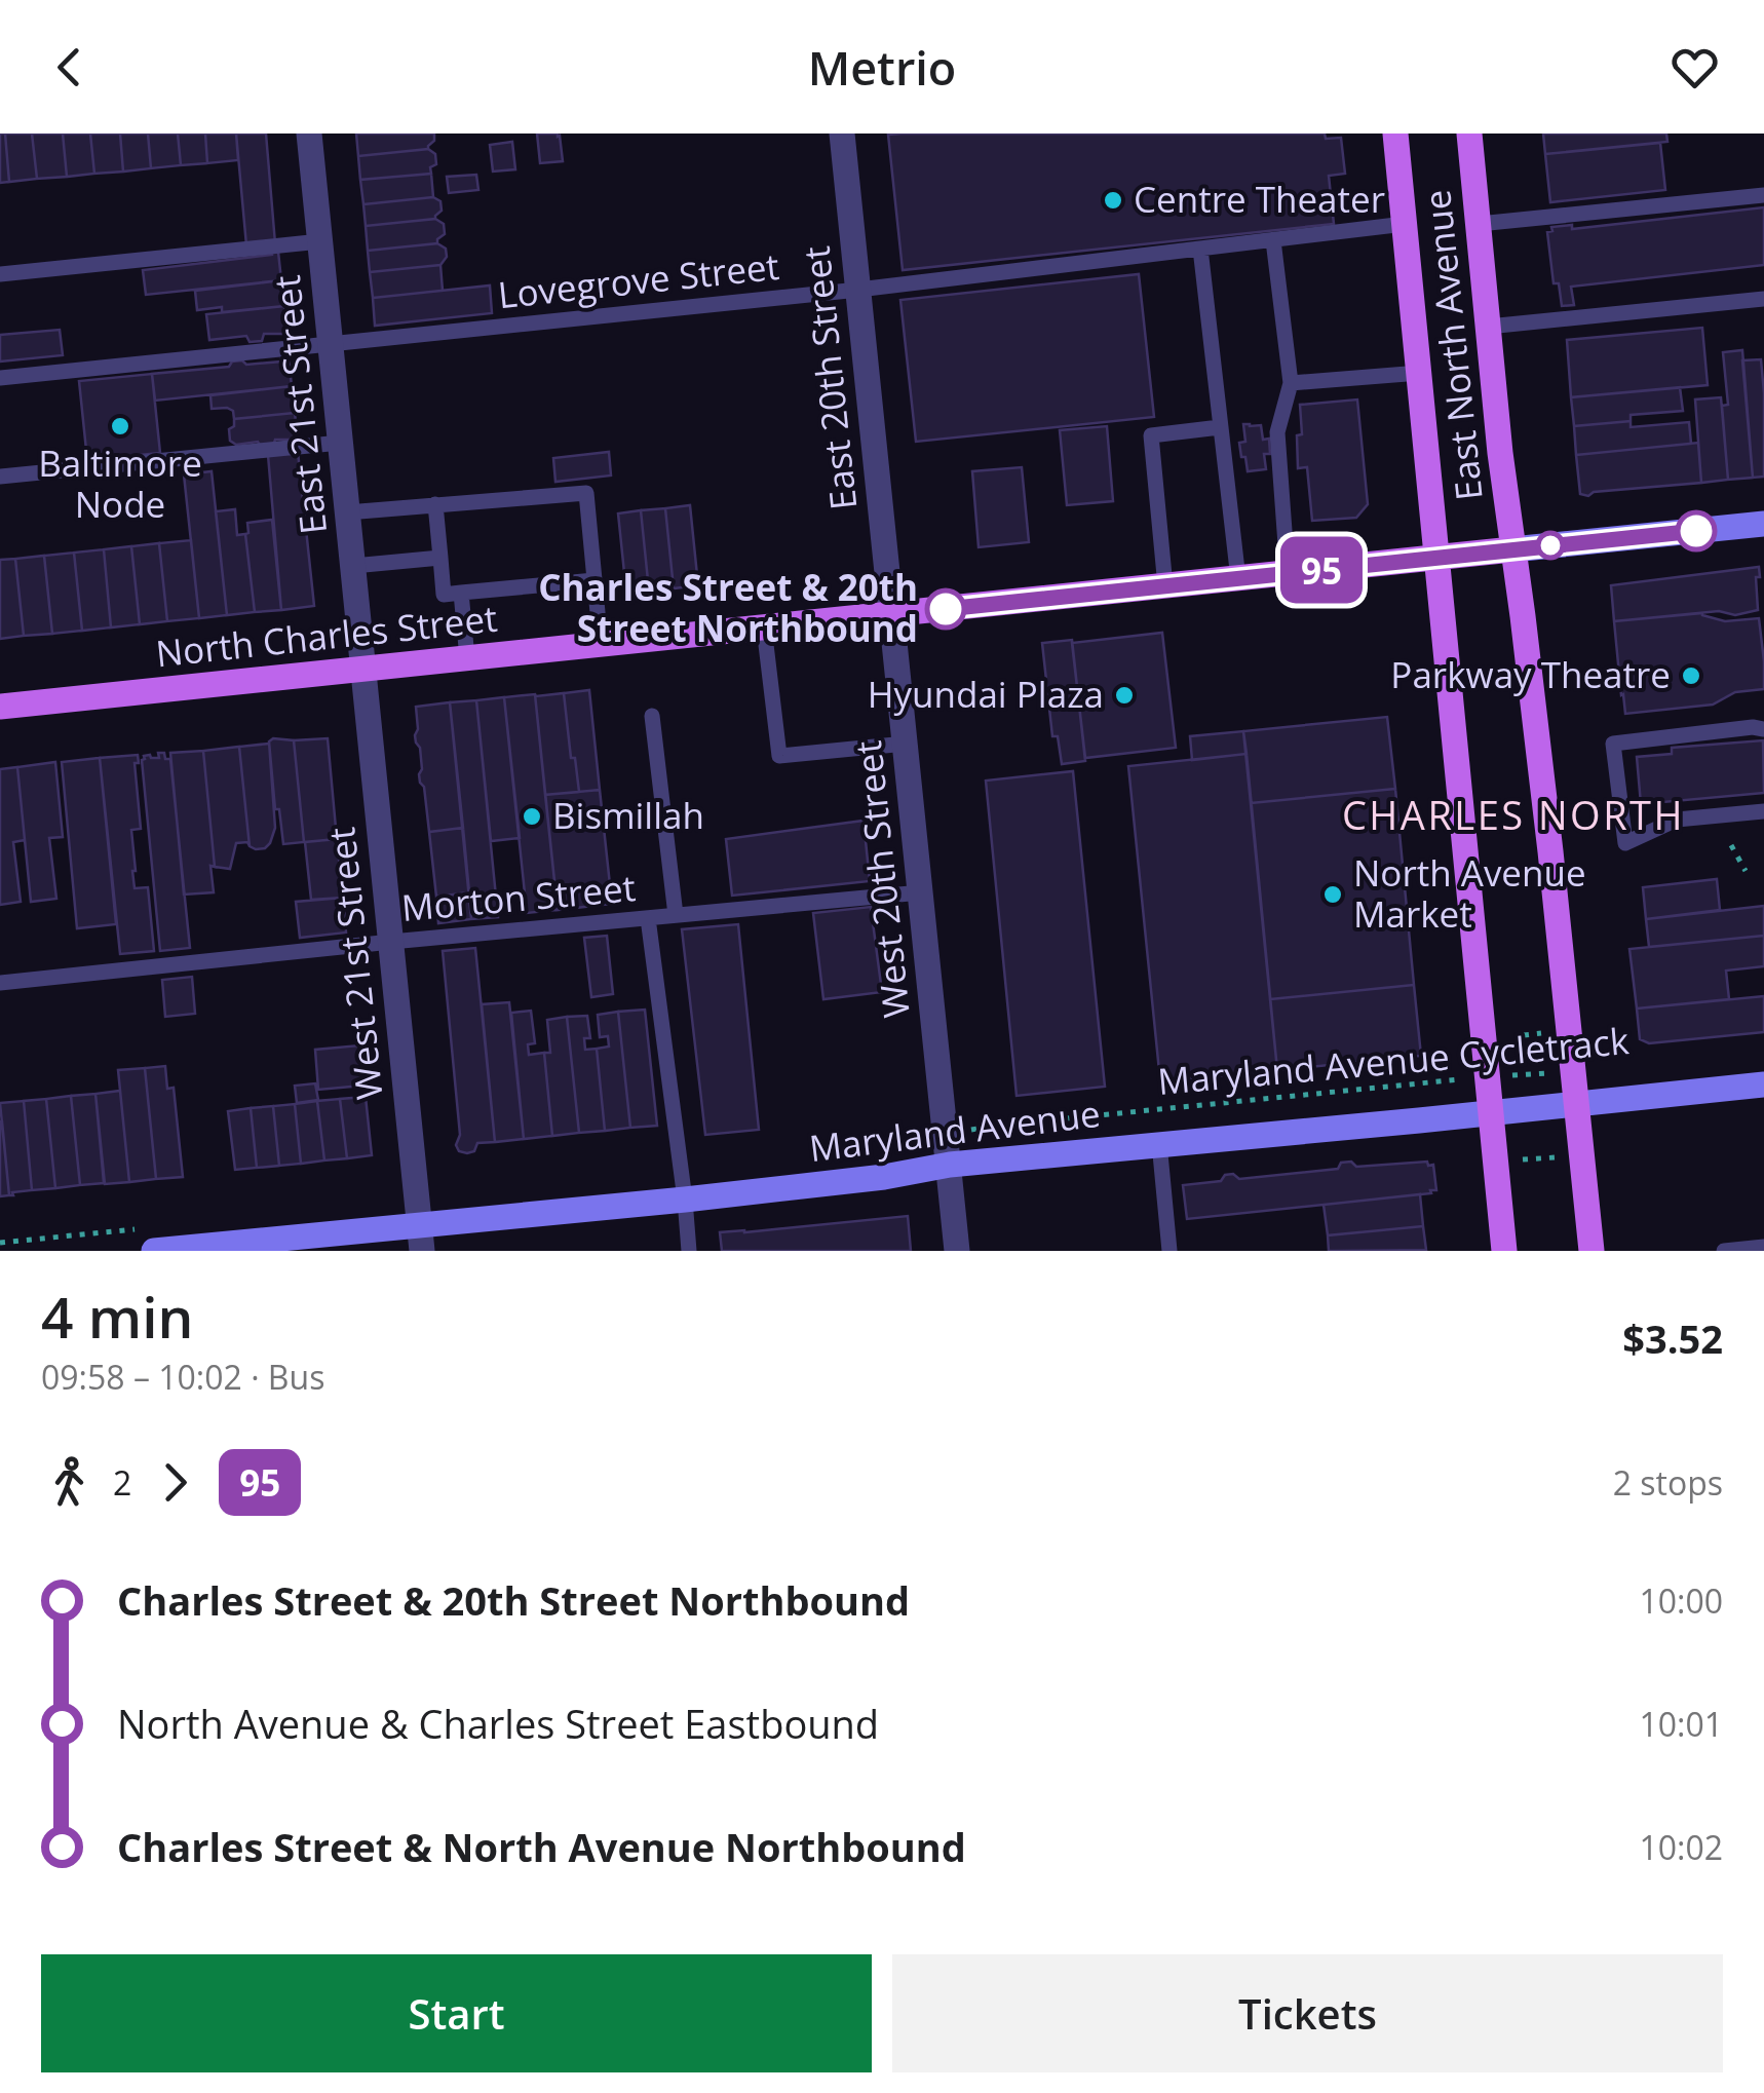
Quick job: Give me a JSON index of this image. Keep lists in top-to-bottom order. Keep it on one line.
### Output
{"streets":{"main road":["East North Avenue","North Charles Street","Maryland Avenue"],"street":["East 20th Street","East 21st Street","West 20th Street","West 21st Street"],"lane":["Lovegrove Street","Morton Street"],"path":["Maryland Avenue Cycletrack"]},"crossings":[["Lovegrove Street","East North Avenue"],["Lovegrove Street","East 20th Street"],["Lovegrove Street","East 21st Street"],["East North Avenue","North Charles Street"],["East North Avenue","Maryland Avenue Cycletrack"],["East North Avenue","Maryland Avenue"],["East 20th Street","North Charles Street"],["East 20th Street","West 20th Street"],["East 21st Street","North Charles Street"],["East 21st Street","West 21st Street"],["North Charles Street","West 20th Street"],["North Charles Street","West 21st Street"],["West 20th Street","Morton Street"],["West 20th Street","Maryland Avenue Cycletrack"],["Morton Street","West 21st Street"],["West 21st Street","Maryland Avenue"]],"districts":["CHARLES NORTH"],"places":["Centre Theater","Baltimore Node","Charles Street & 20th Street Northbound","Parkway Theatre","Hyundai Plaza","Bismillah","North Avenue Market"],"lines":["bus line 95"],"page":{"header":"Metrio","on_map":"95","heading":["4 min","09:58 – 10:02 · Bus","$3.52"],"legs":["2","95","2 stops"],"list":[{"name":"Charles Street & 20th Street Northbound","value":"10:00"},{"name":"North Avenue & Charles Street Eastbound","value":"10:01"},{"name":"Charles Street & North Avenue Northbound","value":"10:02"}],"buttons":["Start","Tickets"]}}
